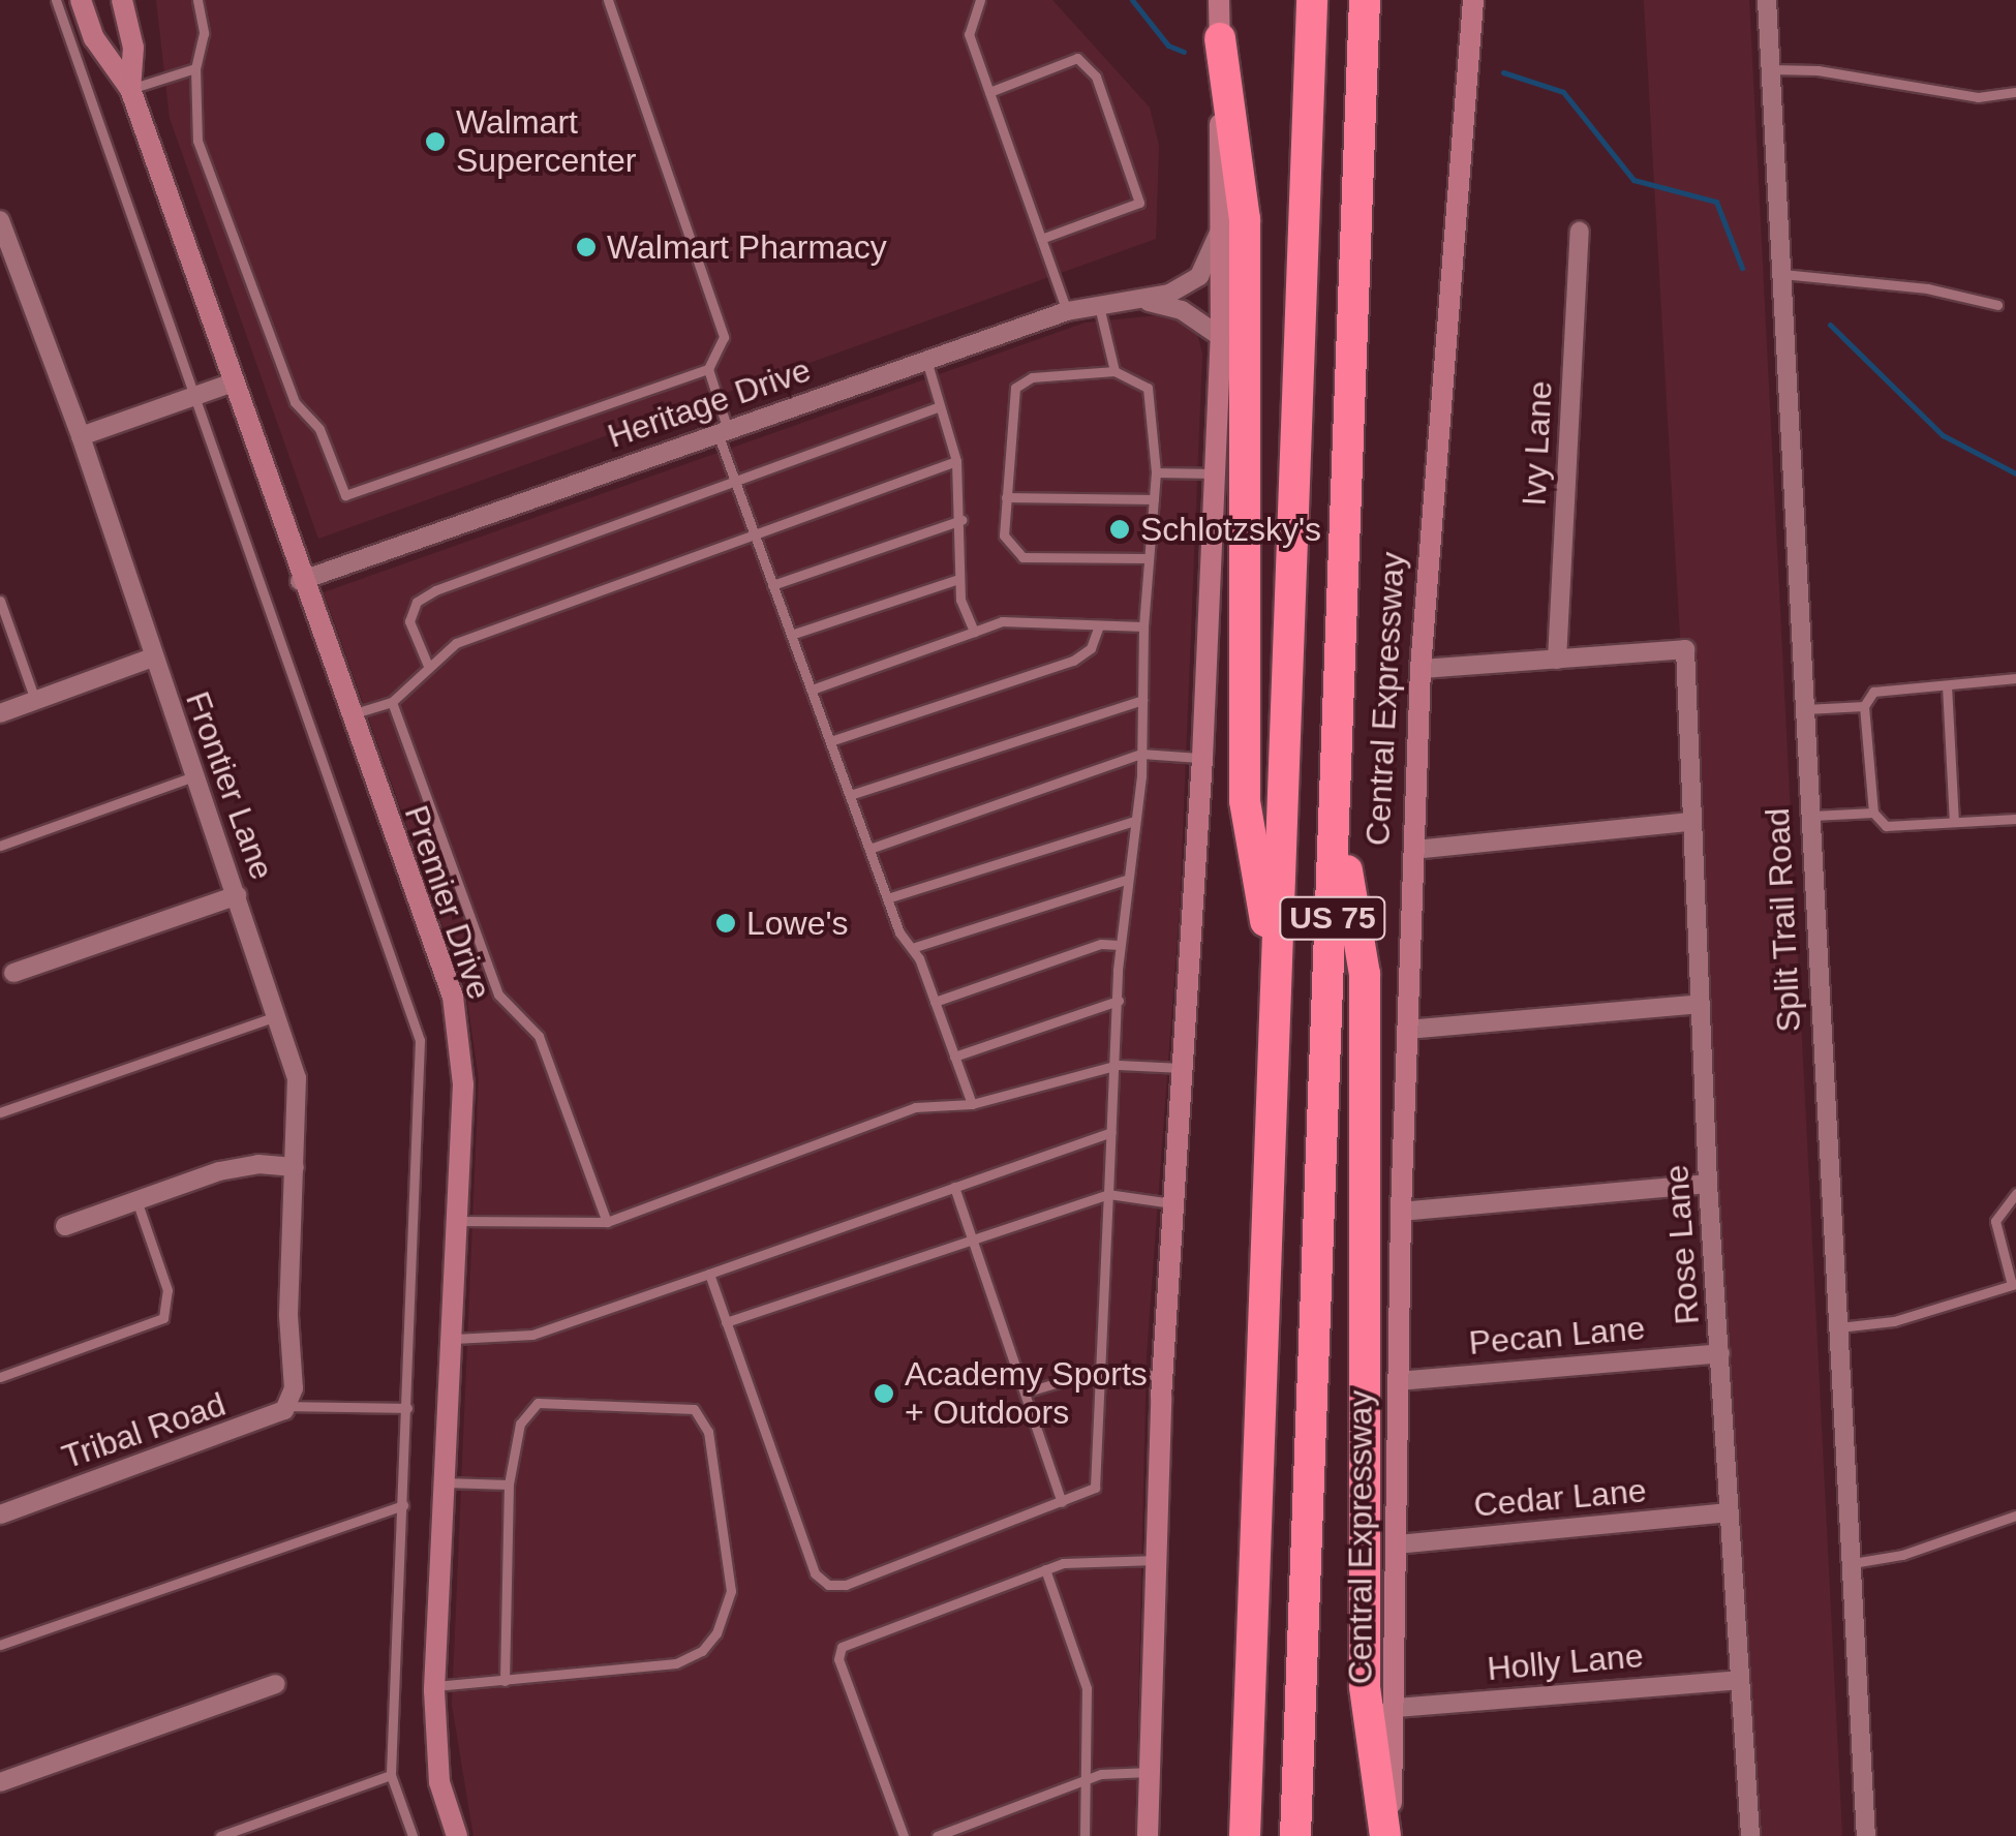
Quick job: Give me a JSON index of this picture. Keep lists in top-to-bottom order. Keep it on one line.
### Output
{"streets":{"highway":["Central Expressway","US 75"],"main road":["Premier Drive"],"street":["Heritage Drive","Ivy Lane","Frontier Lane","Split Trail Road","Rose Lane","Pecan Lane","Tribal Road","Cedar Lane","Holly Lane"]},"crossings":[["Heritage Drive","Premier Drive"],["Ivy Lane","Rose Lane"],["Central Expressway","Pecan Lane"],["Central Expressway","Cedar Lane"],["Central Expressway","Holly Lane"],["Frontier Lane","Tribal Road"],["Rose Lane","Pecan Lane"],["Rose Lane","Cedar Lane"],["Rose Lane","Holly Lane"]],"places":["Walmart Supercenter","Walmart Pharmacy","Schlotzsky's","Lowe's","Academy Sports + Outdoors"]}
